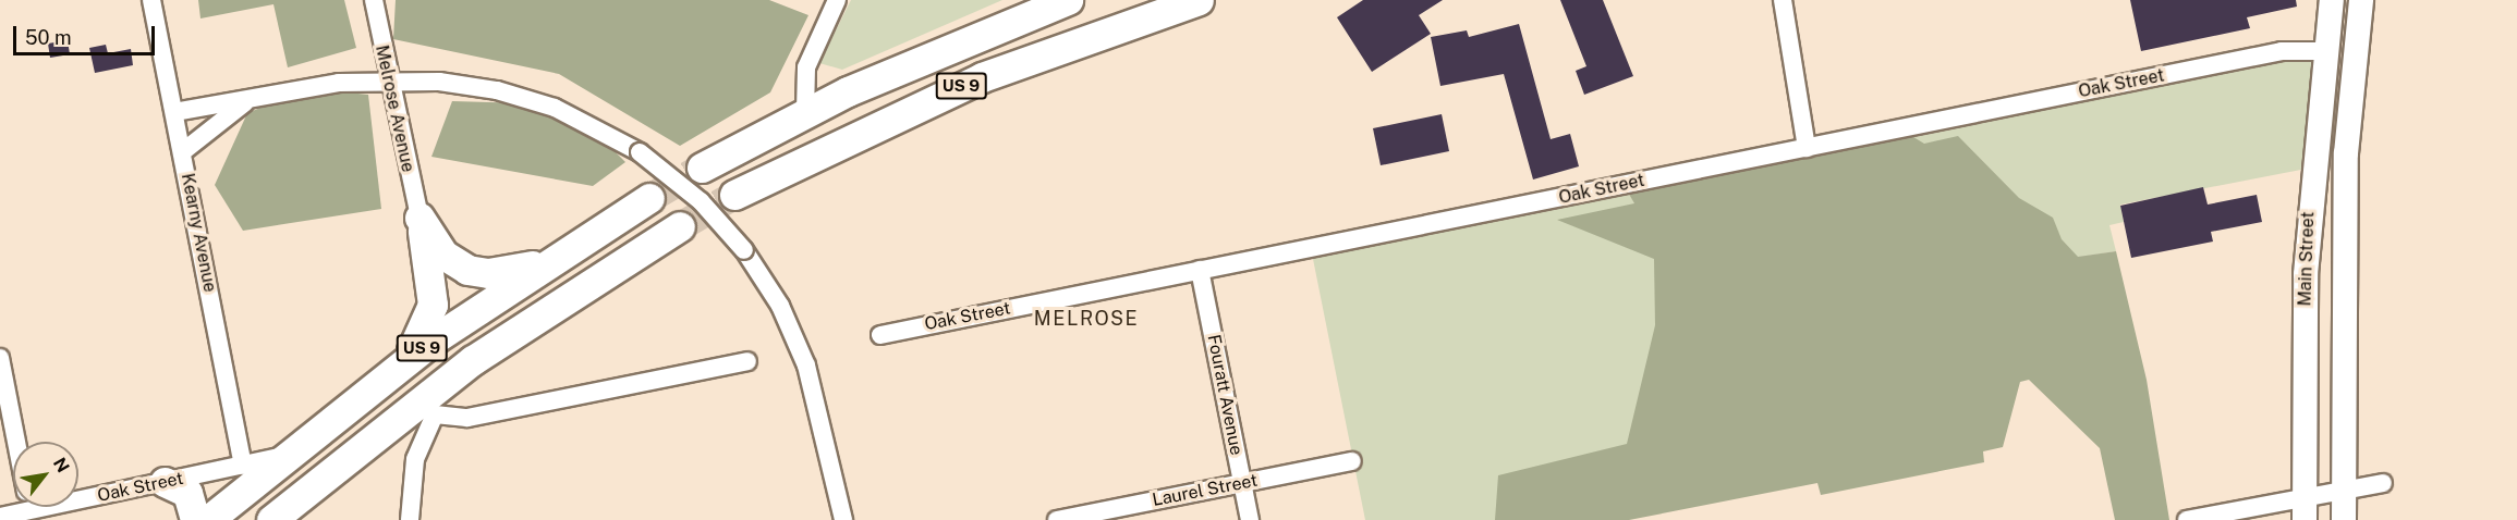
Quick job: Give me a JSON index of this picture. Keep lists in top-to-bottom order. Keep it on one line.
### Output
{"streets":{"highway":["US 9"],"main road":["Main Street"],"street":["Oak Street","Melrose Avenue","Kearny Avenue","Fouratt Avenue","Laurel Street"]},"crossings":[["Oak Street","US 9"],["Oak Street","Kearny Avenue"],["Oak Street","Main Street"],["Oak Street","Fouratt Avenue"],["Fouratt Avenue","Laurel Street"]],"districts":["MELROSE"],"scale_bar":"50 m","north":"top right"}
